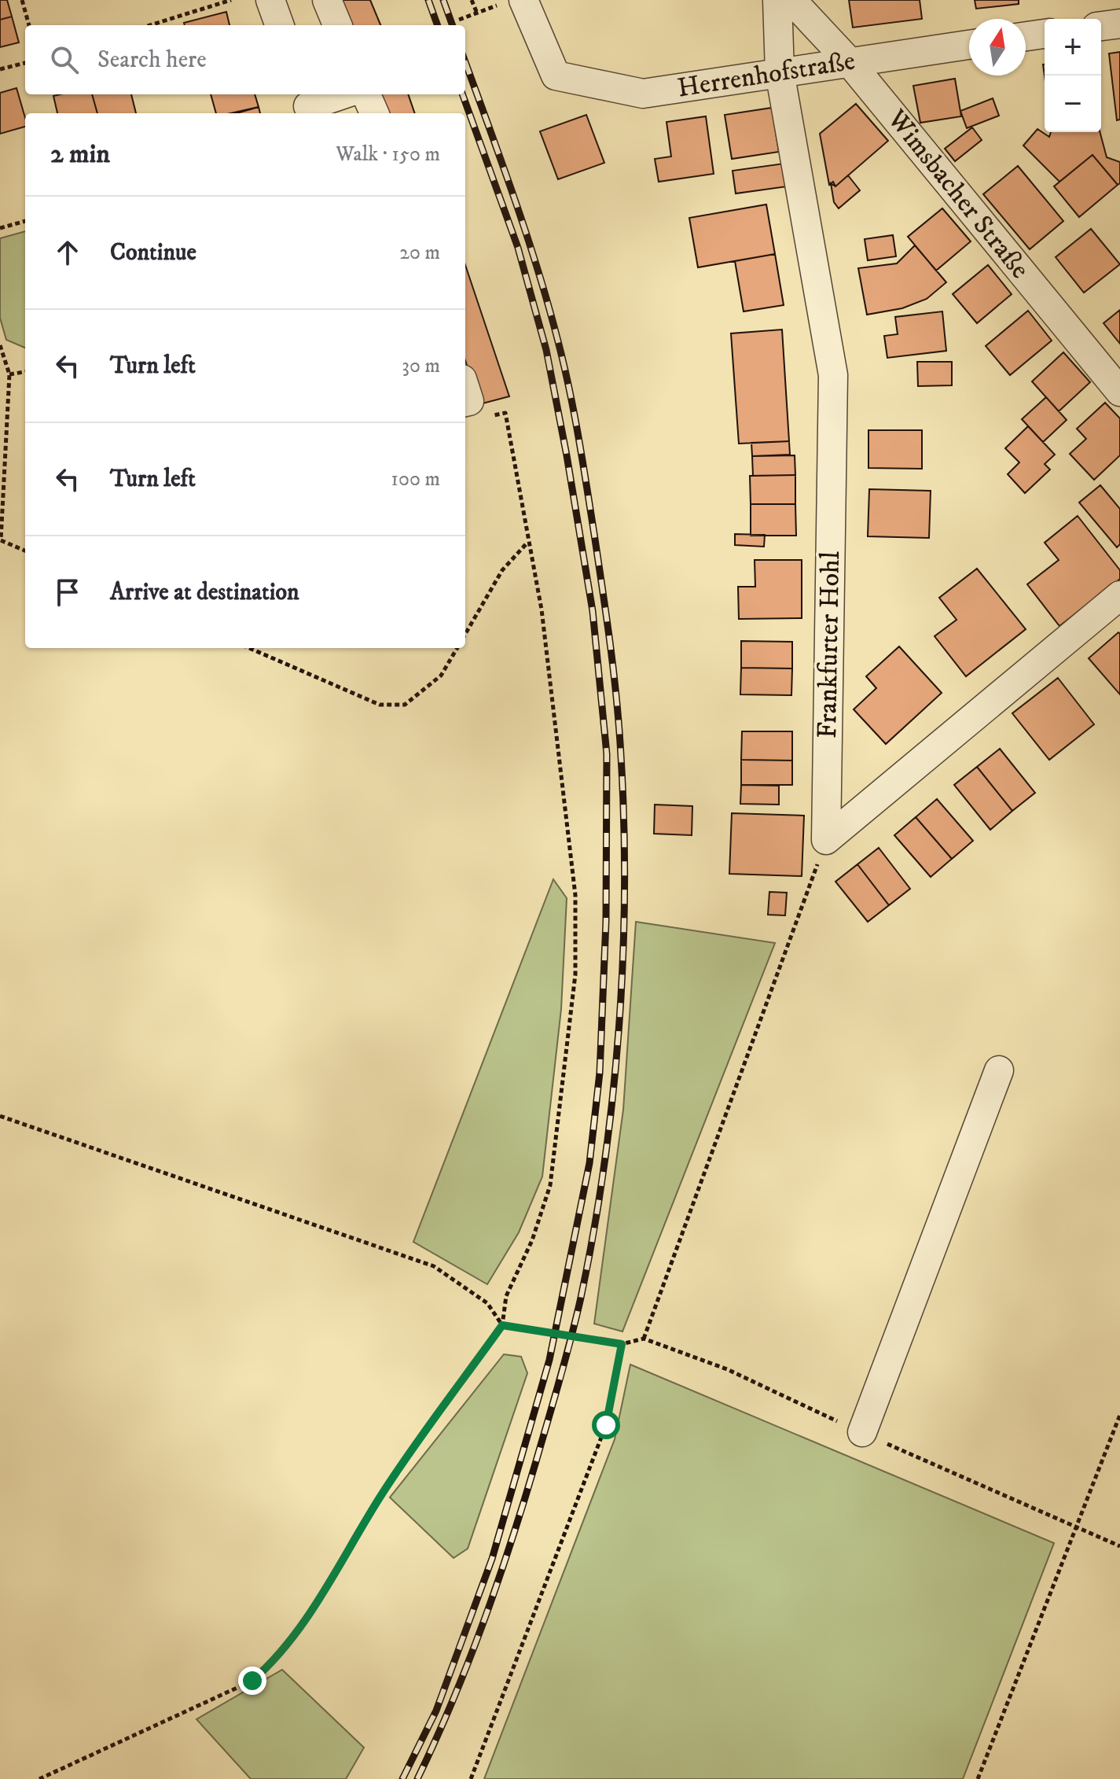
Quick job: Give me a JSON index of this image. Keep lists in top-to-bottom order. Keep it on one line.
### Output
{"streets":{"street":["Herrenhofstraße","Wimsbacher Straße","Frankfurter Hohl"]},"crossings":[["Herrenhofstraße","Wimsbacher Straße"],["Herrenhofstraße","Frankfurter Hohl"]],"north":"top","page":{"map_buttons":["+","−"],"search":"Search here","heading":["2 min","Walk · 150 m"],"list":[["Continue","20 m"],["Turn left","30 m"],["Turn left","100 m"],"Arrive at destination"]}}
